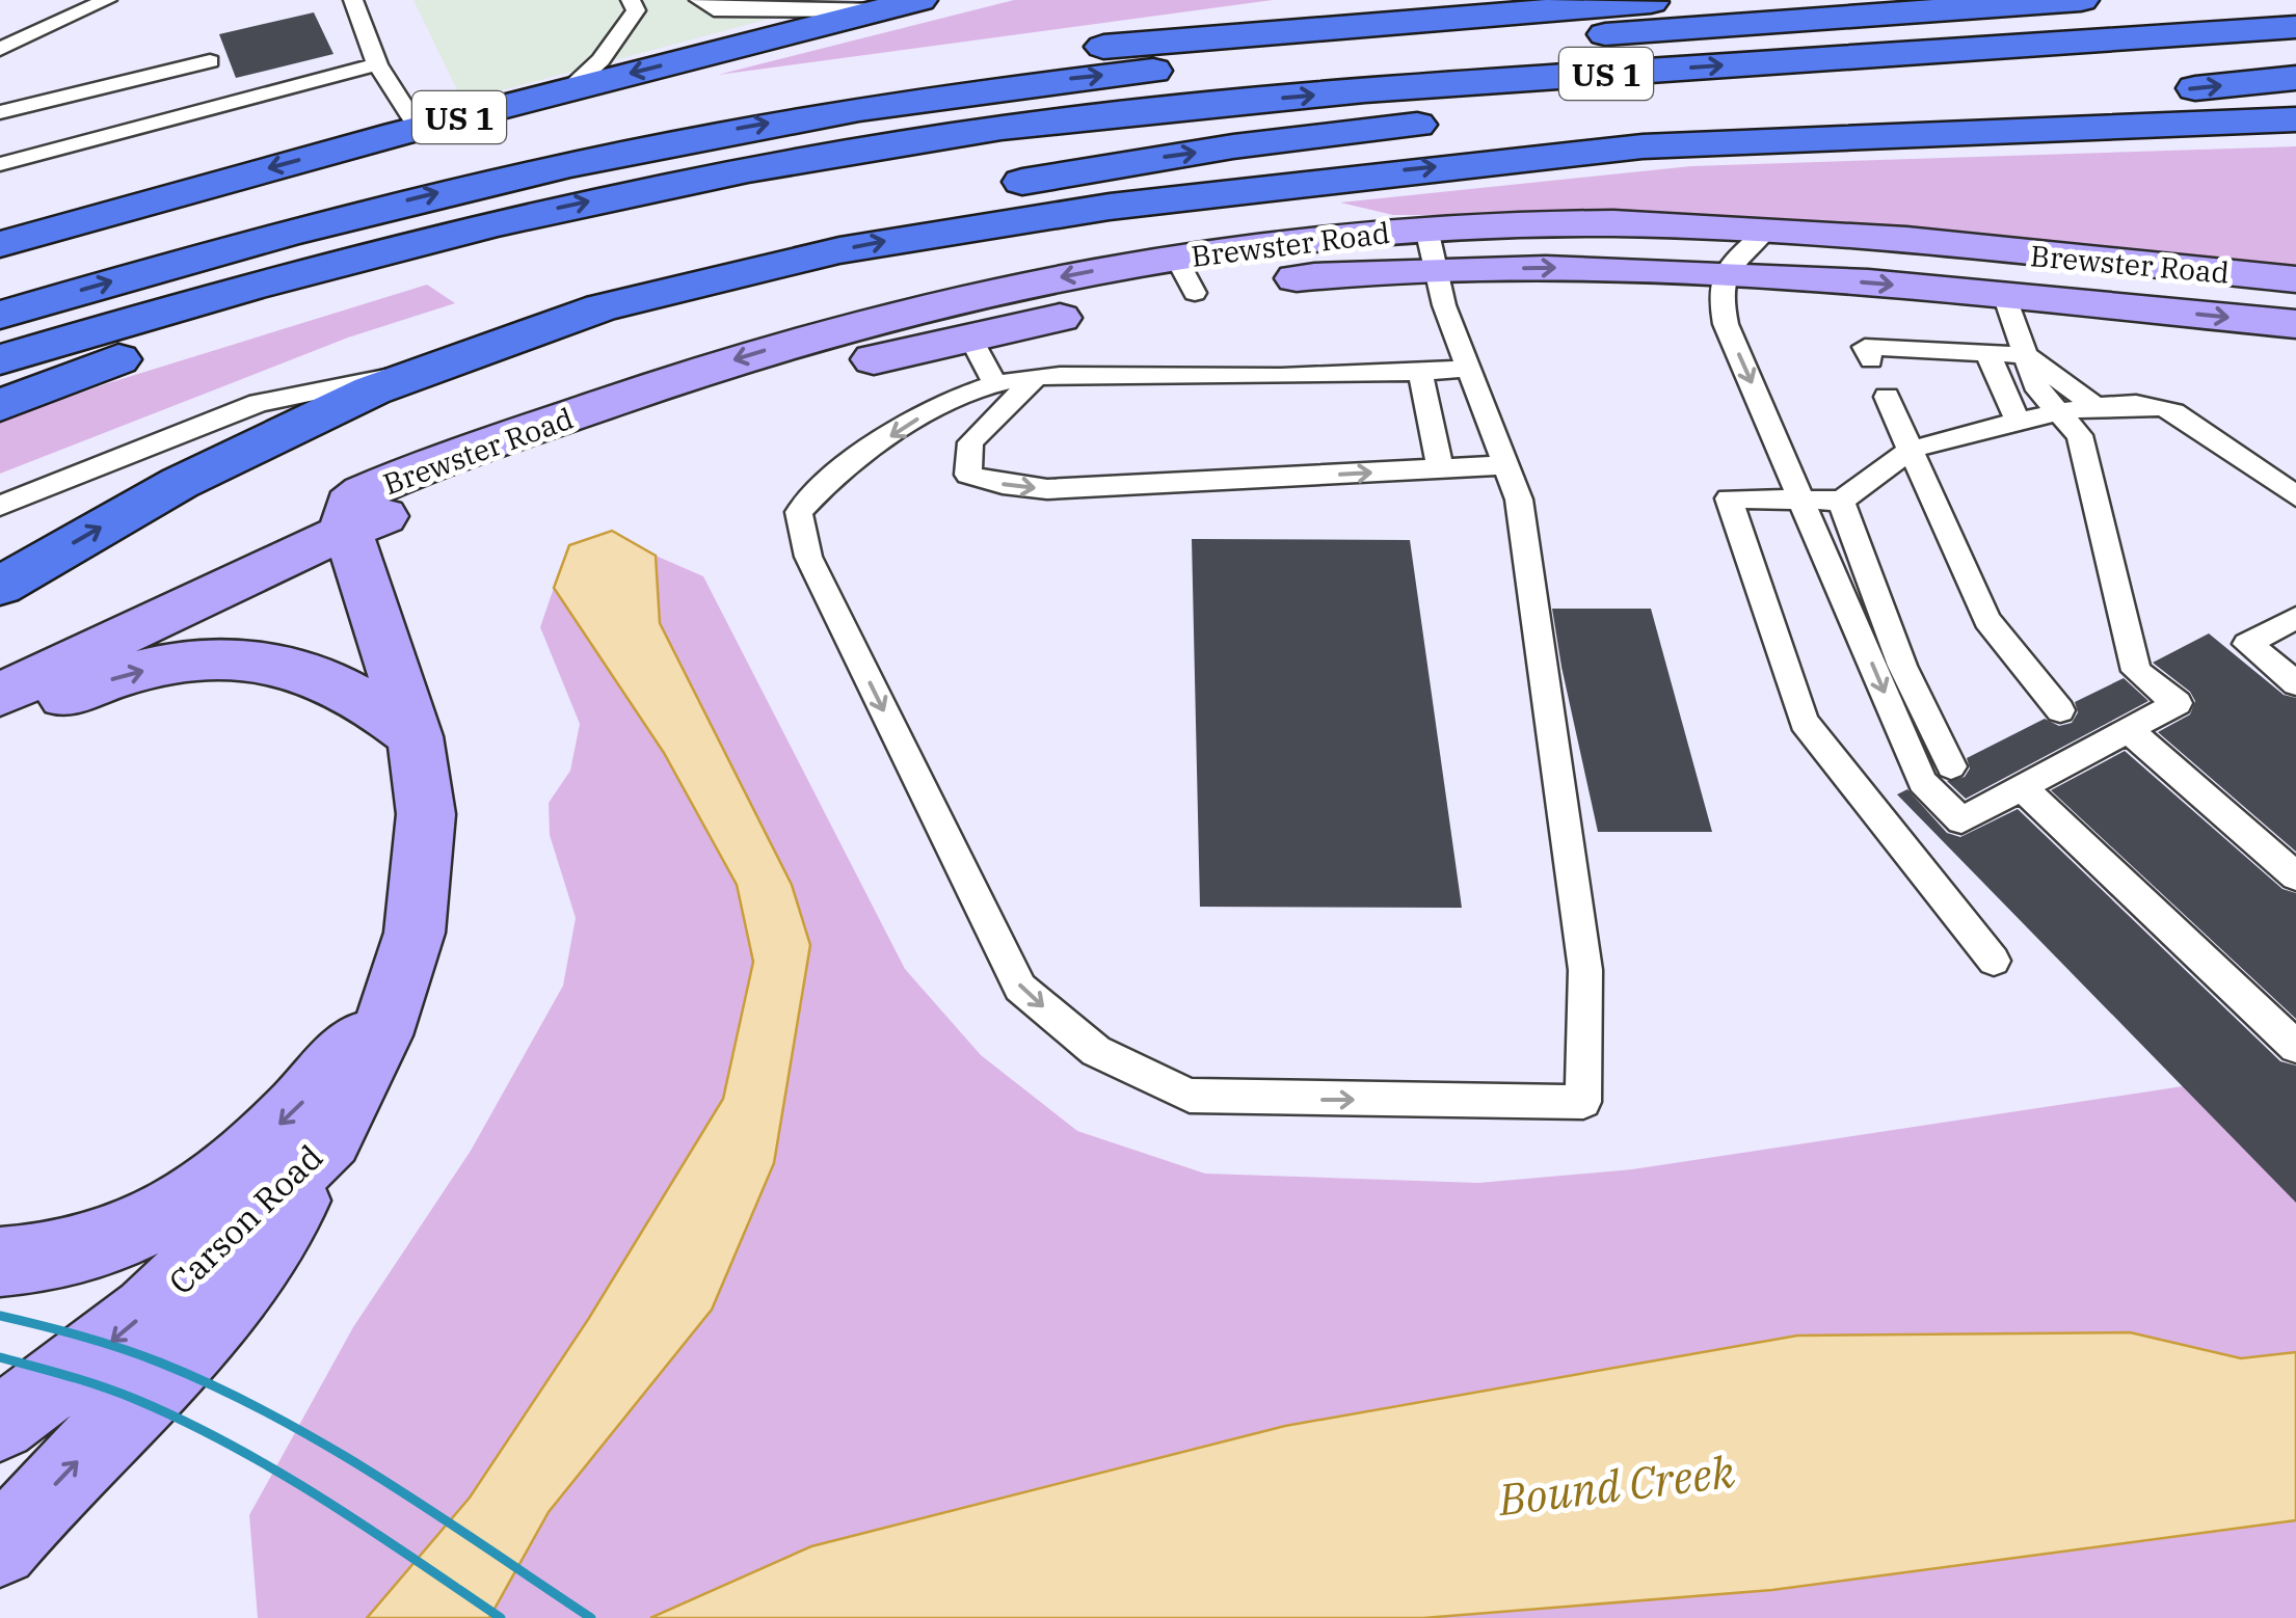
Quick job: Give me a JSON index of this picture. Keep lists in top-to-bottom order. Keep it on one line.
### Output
{"streets":{"highway":["US 1"],"street":["Brewster Road","Carson Road"]},"crossings":[["Brewster Road","Carson Road"]],"water":["Bound Creek"]}
